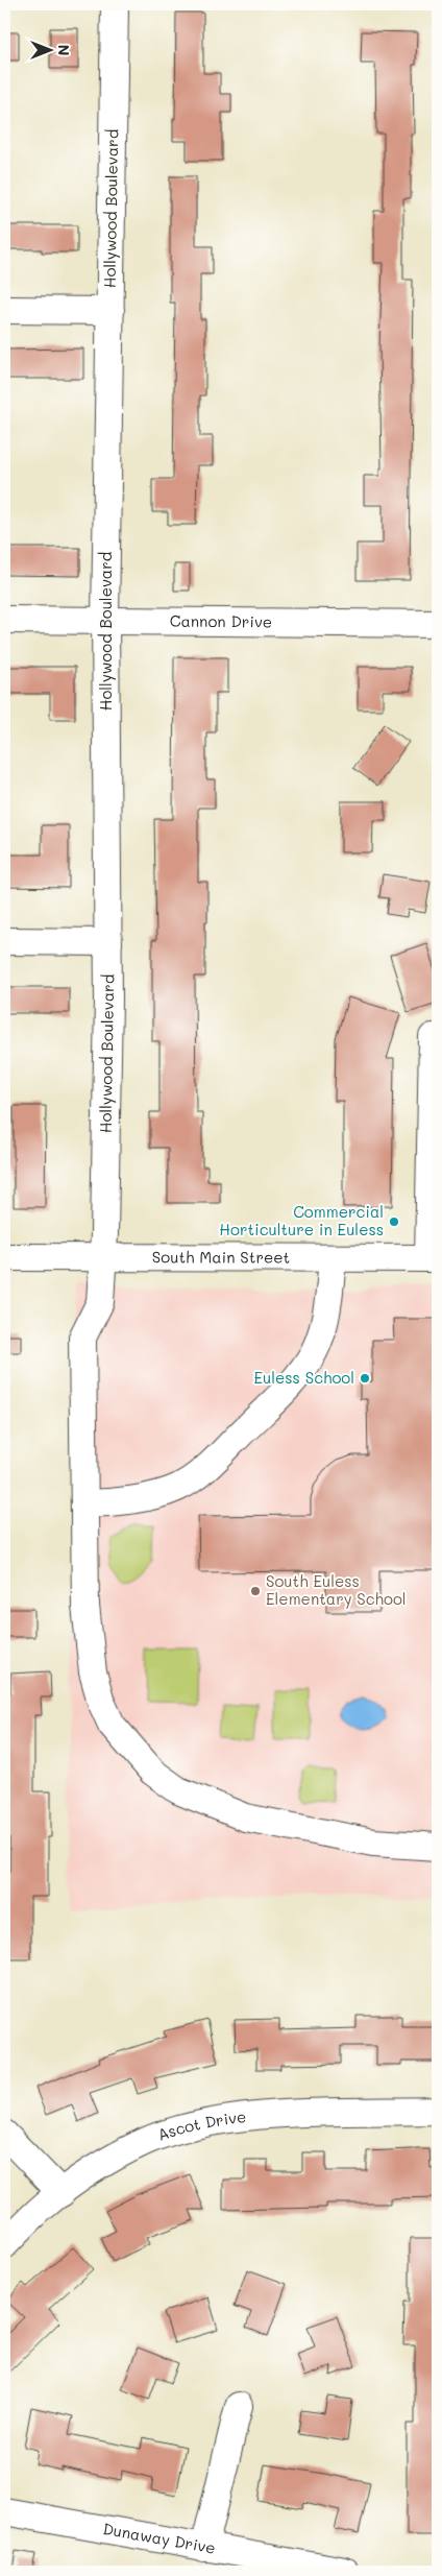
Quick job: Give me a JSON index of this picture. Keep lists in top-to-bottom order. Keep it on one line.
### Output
{"streets":{"street":["Hollywood Boulevard","Cannon Drive","South Main Street","Ascot Drive","Dunaway Drive"]},"crossings":[["Hollywood Boulevard","Cannon Drive"],["Hollywood Boulevard","South Main Street"]],"places":["Commercial Horticulture in Euless","Euless School","South Euless Elementary School"],"north":"right"}
